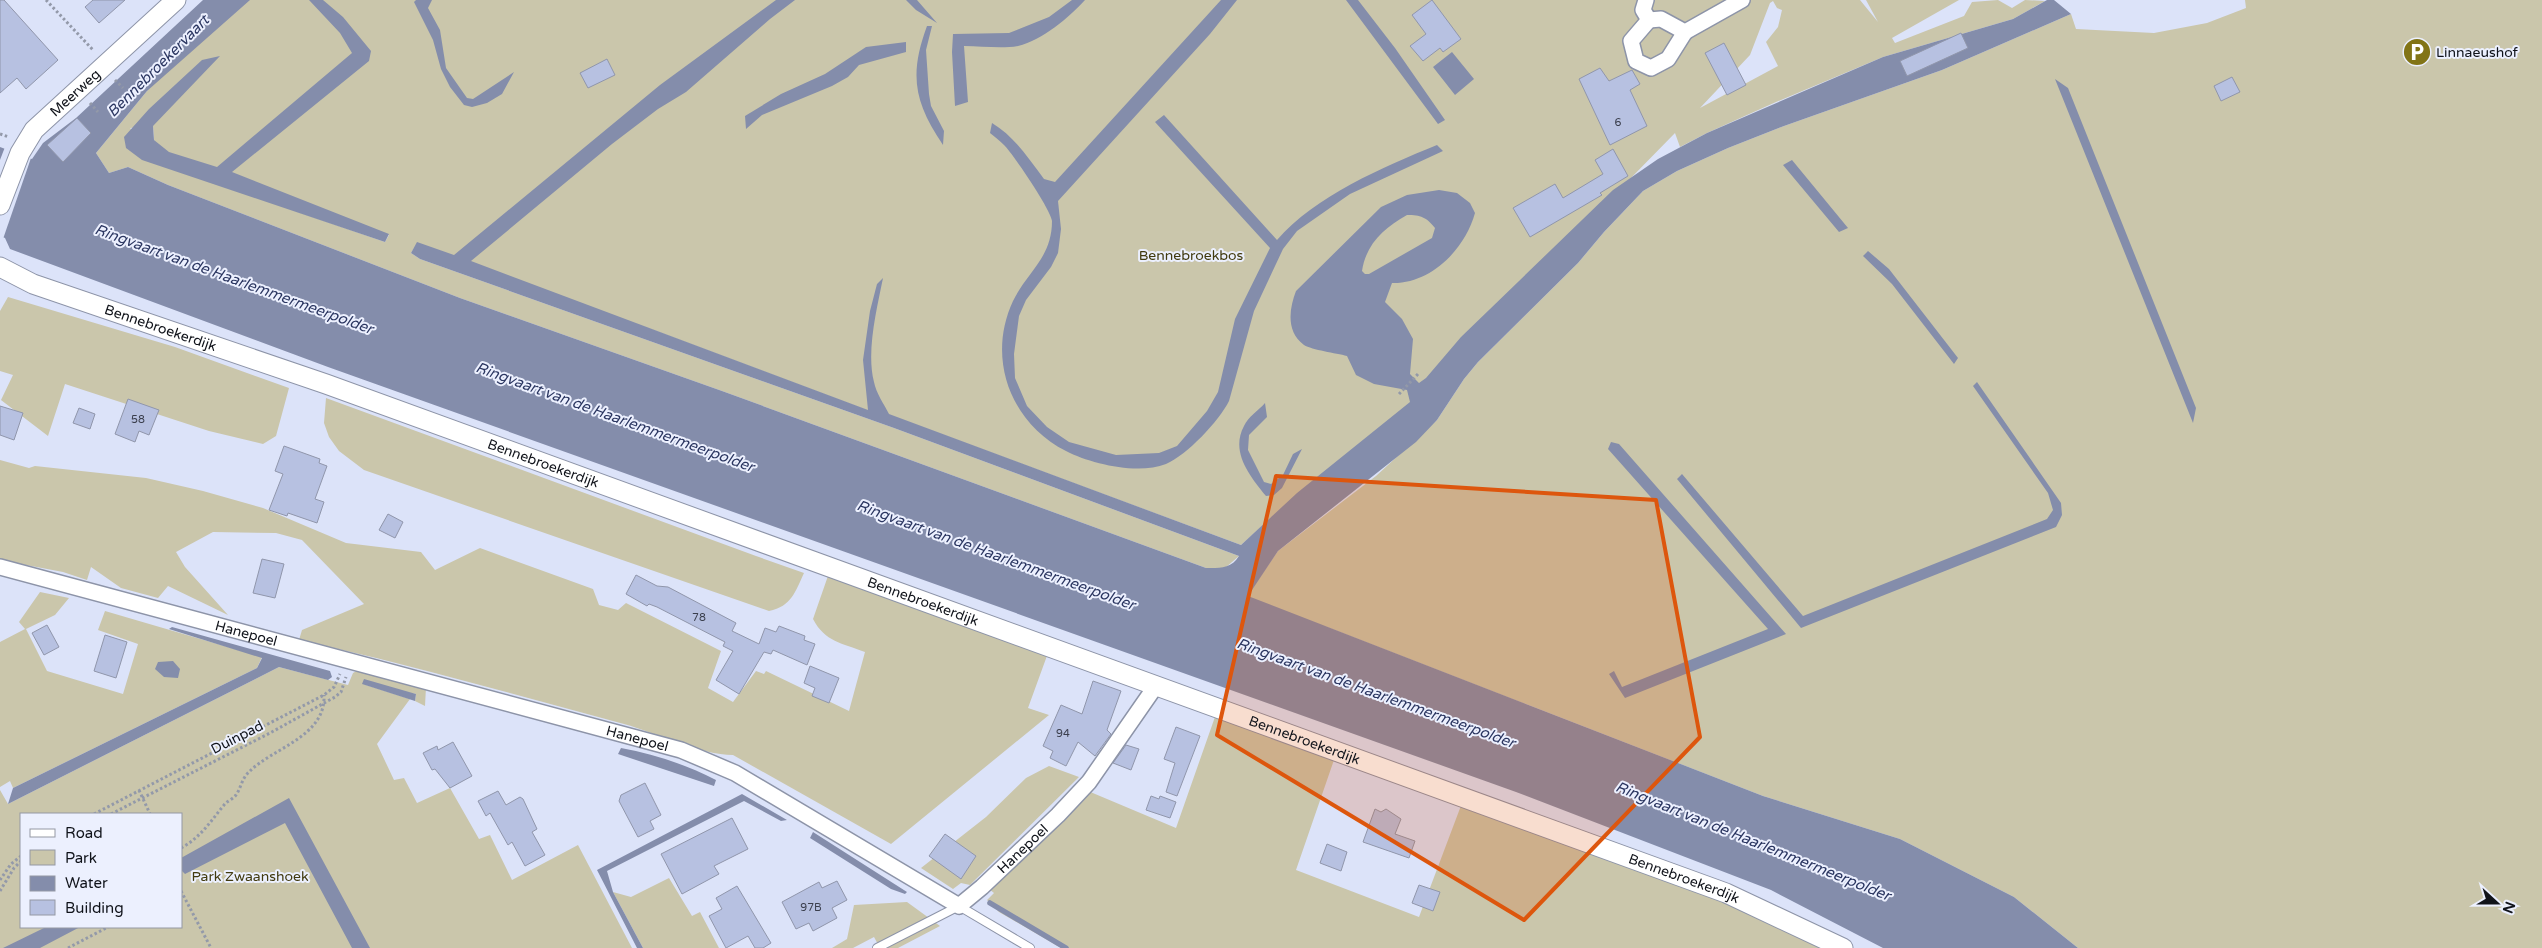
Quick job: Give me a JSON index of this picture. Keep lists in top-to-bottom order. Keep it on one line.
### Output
{"streets":{"street":["Meerweg","Bennebroekerdijk","Hanepoel"],"path":["Duinpad"]},"crossings":[["Bennebroekerdijk","Hanepoel"],["Hanepoel","Duinpad"]],"water":["Bennebroekervaart","Ringvaart van de Haarlemmermeerpolder"],"parks":["Bennebroekbos","Park Zwaanshoek"],"places":{"parking":["Linnaeushof"]},"house_numbers":["6","58","78","94","97B"],"legend":["Road","Park","Water","Building"],"north":"right"}
